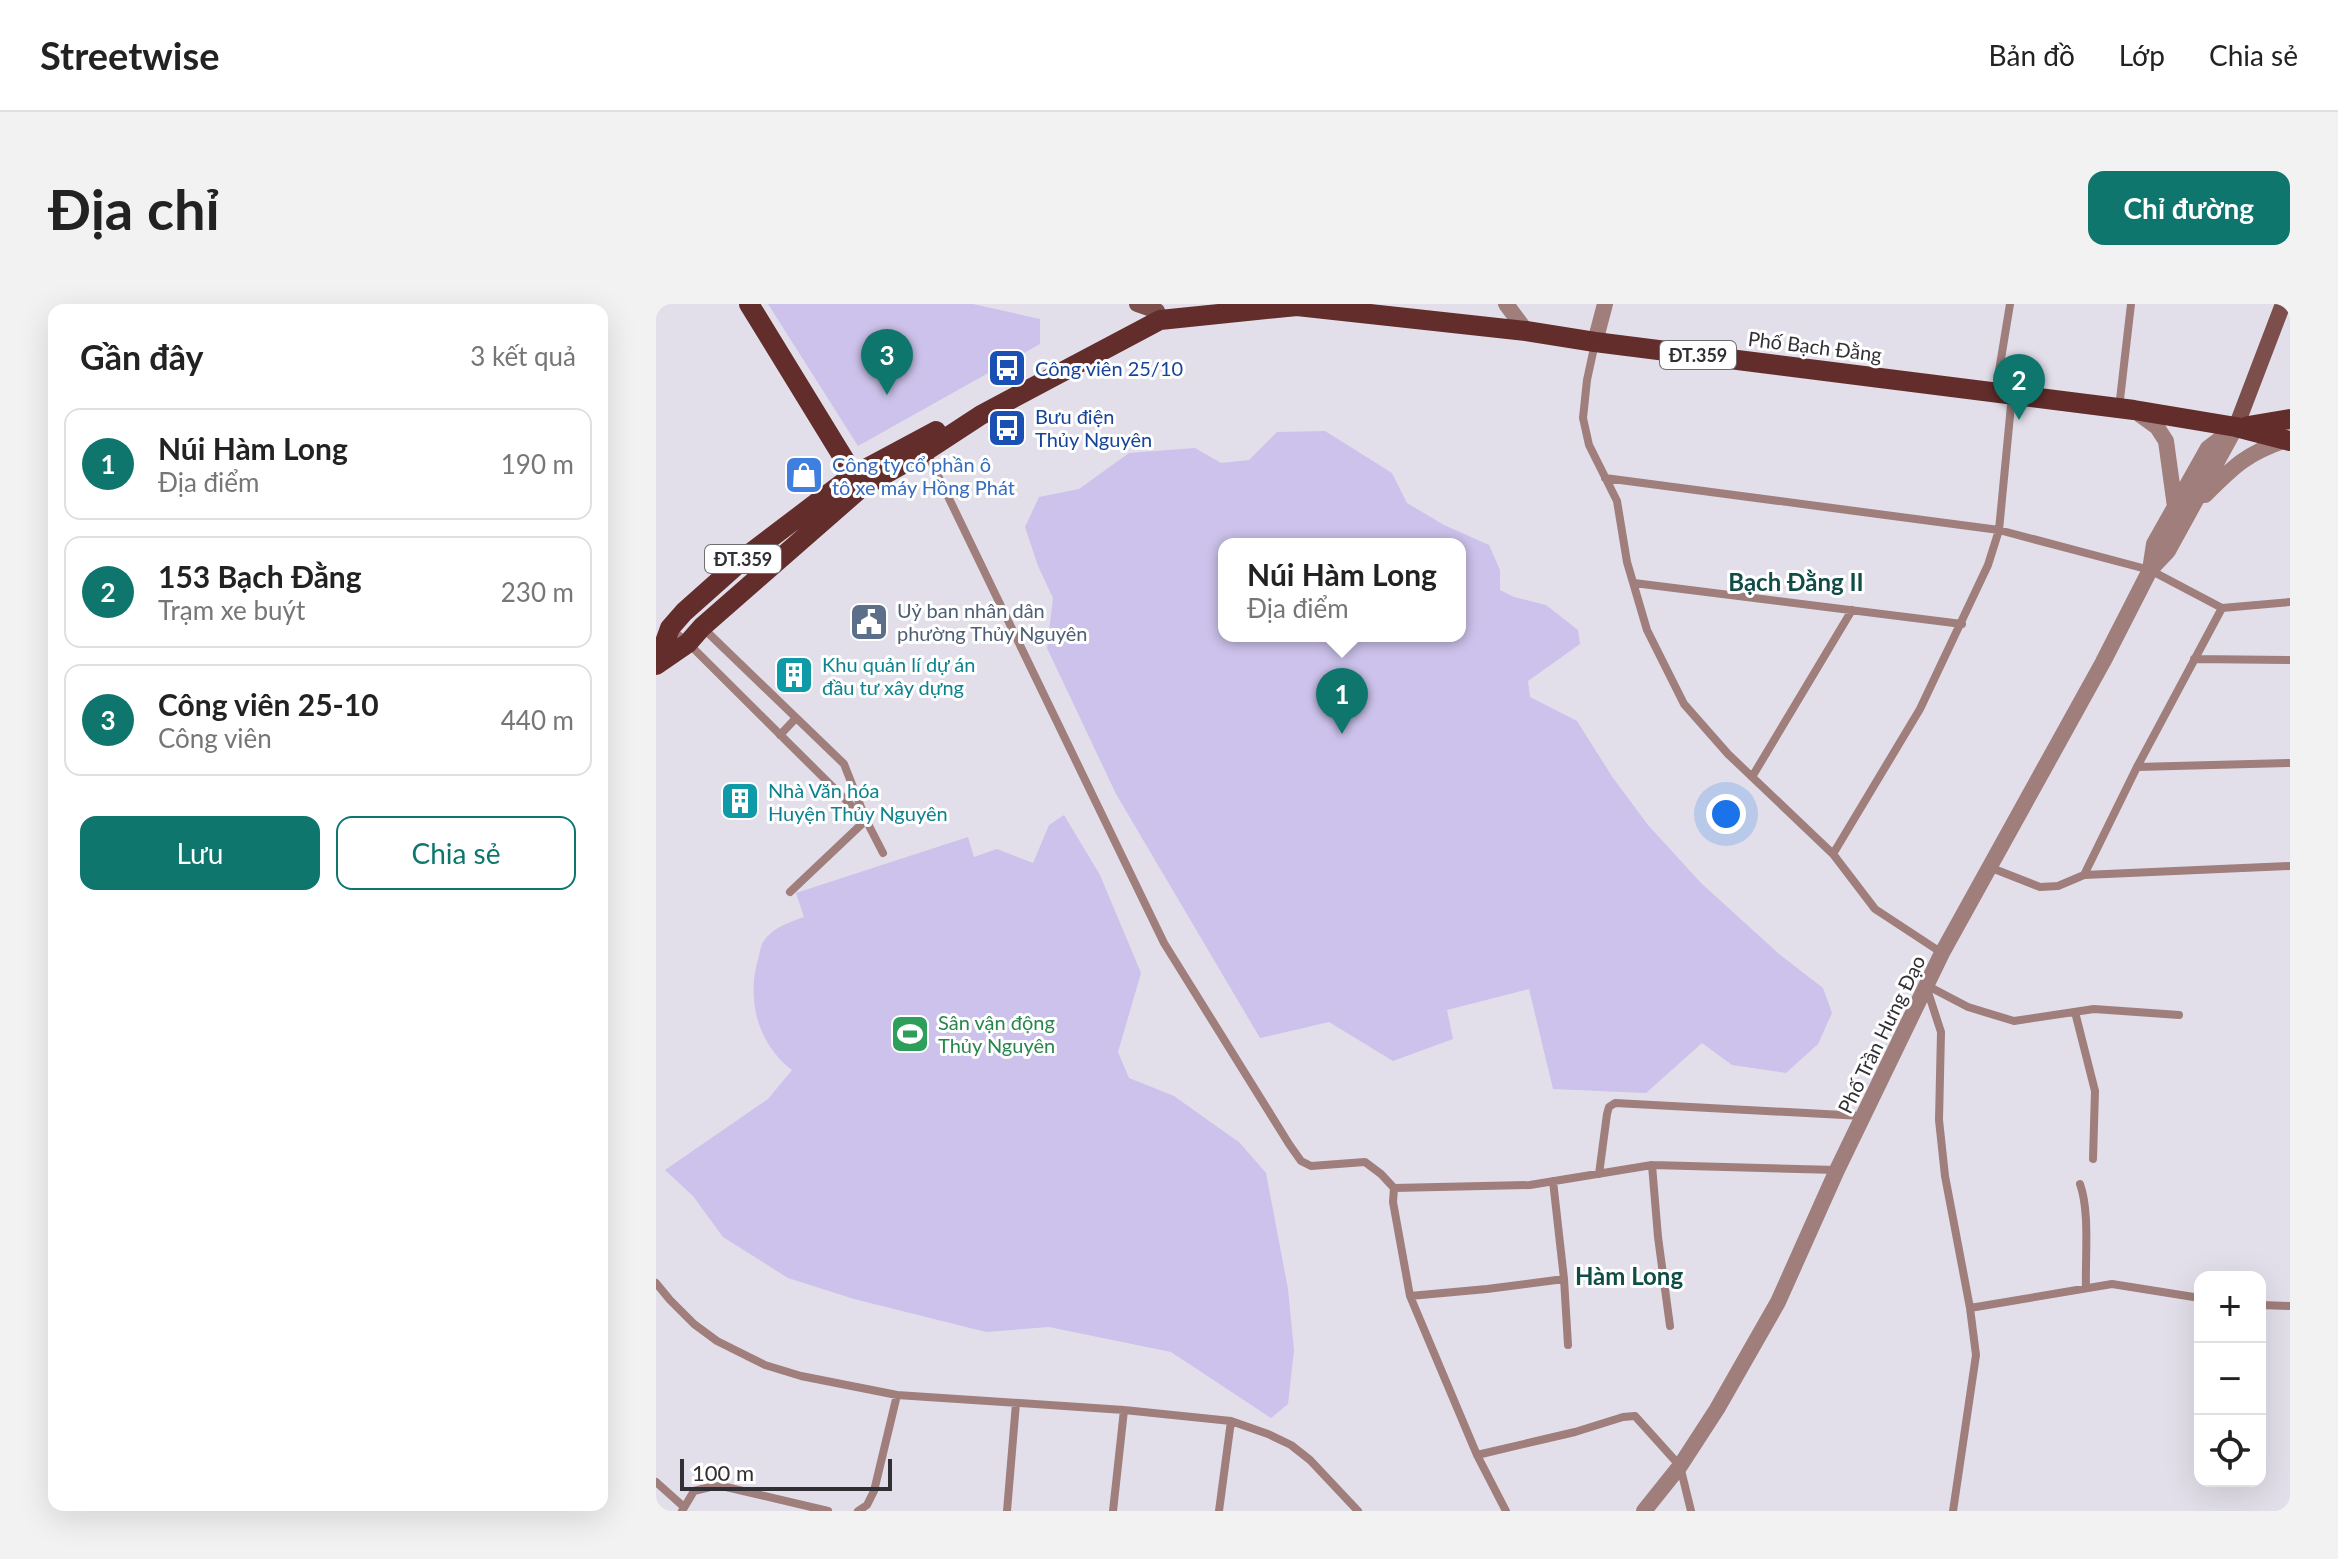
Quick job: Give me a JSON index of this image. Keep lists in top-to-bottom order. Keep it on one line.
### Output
{"streets":{"main road":["Phố Bạch Đằng","ĐT.359"],"street":["Phố Trần Hưng Đạo"]},"crossings":[["Phố Bạch Đằng","ĐT.359"],["Phố Bạch Đằng","Phố Trần Hưng Đạo"],["ĐT.359","Phố Trần Hưng Đạo"]],"districts":["Bạch Đằng II","Hàm Long"],"places":{"bus stop":["Công viên 25/10","Bưu điện Thủy Nguyên"],"shop":["Công ty cổ phần ô tô xe máy Hồng Phát"],"public building":["Uỷ ban nhân dân phường Thủy Nguyên"],"building":["Khu quản lí dự án đầu tư xây dựng","Nhà Văn hóa Huyện Thủy Nguyên"],"sports":["Sân vận động Thủy Nguyên"]},"scale_bar":"100 m","page":{"header":"Streetwise","nav":["Bản đồ","Lớp","Chia sẻ"],"buttons":["Chỉ đường",["Lưu","Chia sẻ"]],"title":"Địa chỉ","heading":["Gần đây","3 kết quả"],"pins":["3","2","1"],"list":[{"mark":"1","name":"Núi Hàm Long","note":"Địa điểm","value":"190 m"},{"mark":"2","name":"153 Bạch Đằng","note":"Trạm xe buýt","value":"230 m"},{"mark":"3","name":"Công viên 25-10","note":"Công viên","value":"440 m"}],"popup":["Núi Hàm Long","Địa điểm"],"map_buttons":["+","−"],"scale":"100 m"}}
